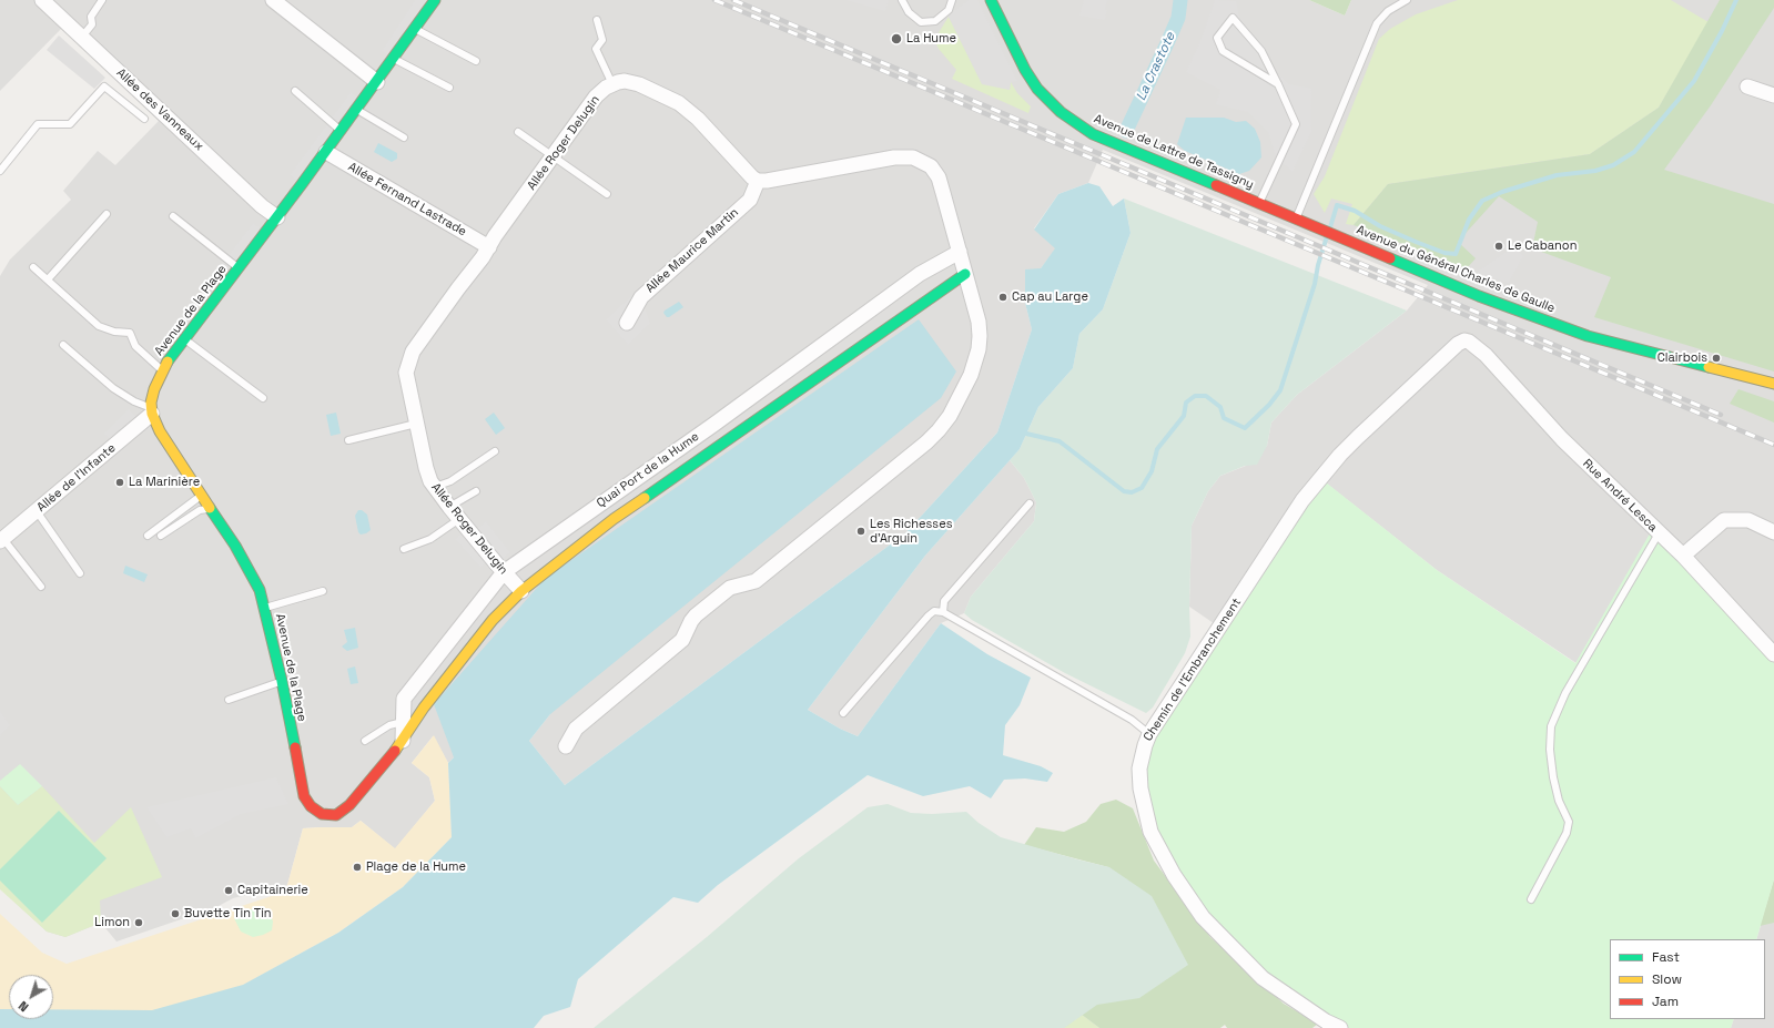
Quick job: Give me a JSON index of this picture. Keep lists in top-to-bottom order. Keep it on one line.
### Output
{"streets":{"street":["Allée des Vanneaux","Allée Roger Delugin","Avenue de Lattre de Tassigny","Allée Fernand Lastrade","Allée Maurice Martin","Avenue du Général Charles de Gaulle","Avenue de la Plage","Quai Port de la Hume","Allée de l'Infante","Rue André Lesca","Chemin de l'Embranchement"]},"crossings":[["Allée des Vanneaux","Avenue de la Plage"],["Allée Roger Delugin","Allée Fernand Lastrade"],["Allée Roger Delugin","Quai Port de la Hume"],["Avenue de Lattre de Tassigny","Avenue du Général Charles de Gaulle"],["Allée Fernand Lastrade","Avenue de la Plage"],["Avenue de la Plage","Quai Port de la Hume"],["Avenue de la Plage","Allée de l'Infante"],["Rue André Lesca","Chemin de l'Embranchement"]],"water":["La Crastote"],"places":["La Hume","Le Cabanon","Cap au Large","Clairbois","La Marinière","Les Richesses d'Arguin","Plage de la Hume","Capitainerie","Buvette Tin Tin","Limon"],"legend":["Fast","Slow","Jam"],"north":"bottom left"}
